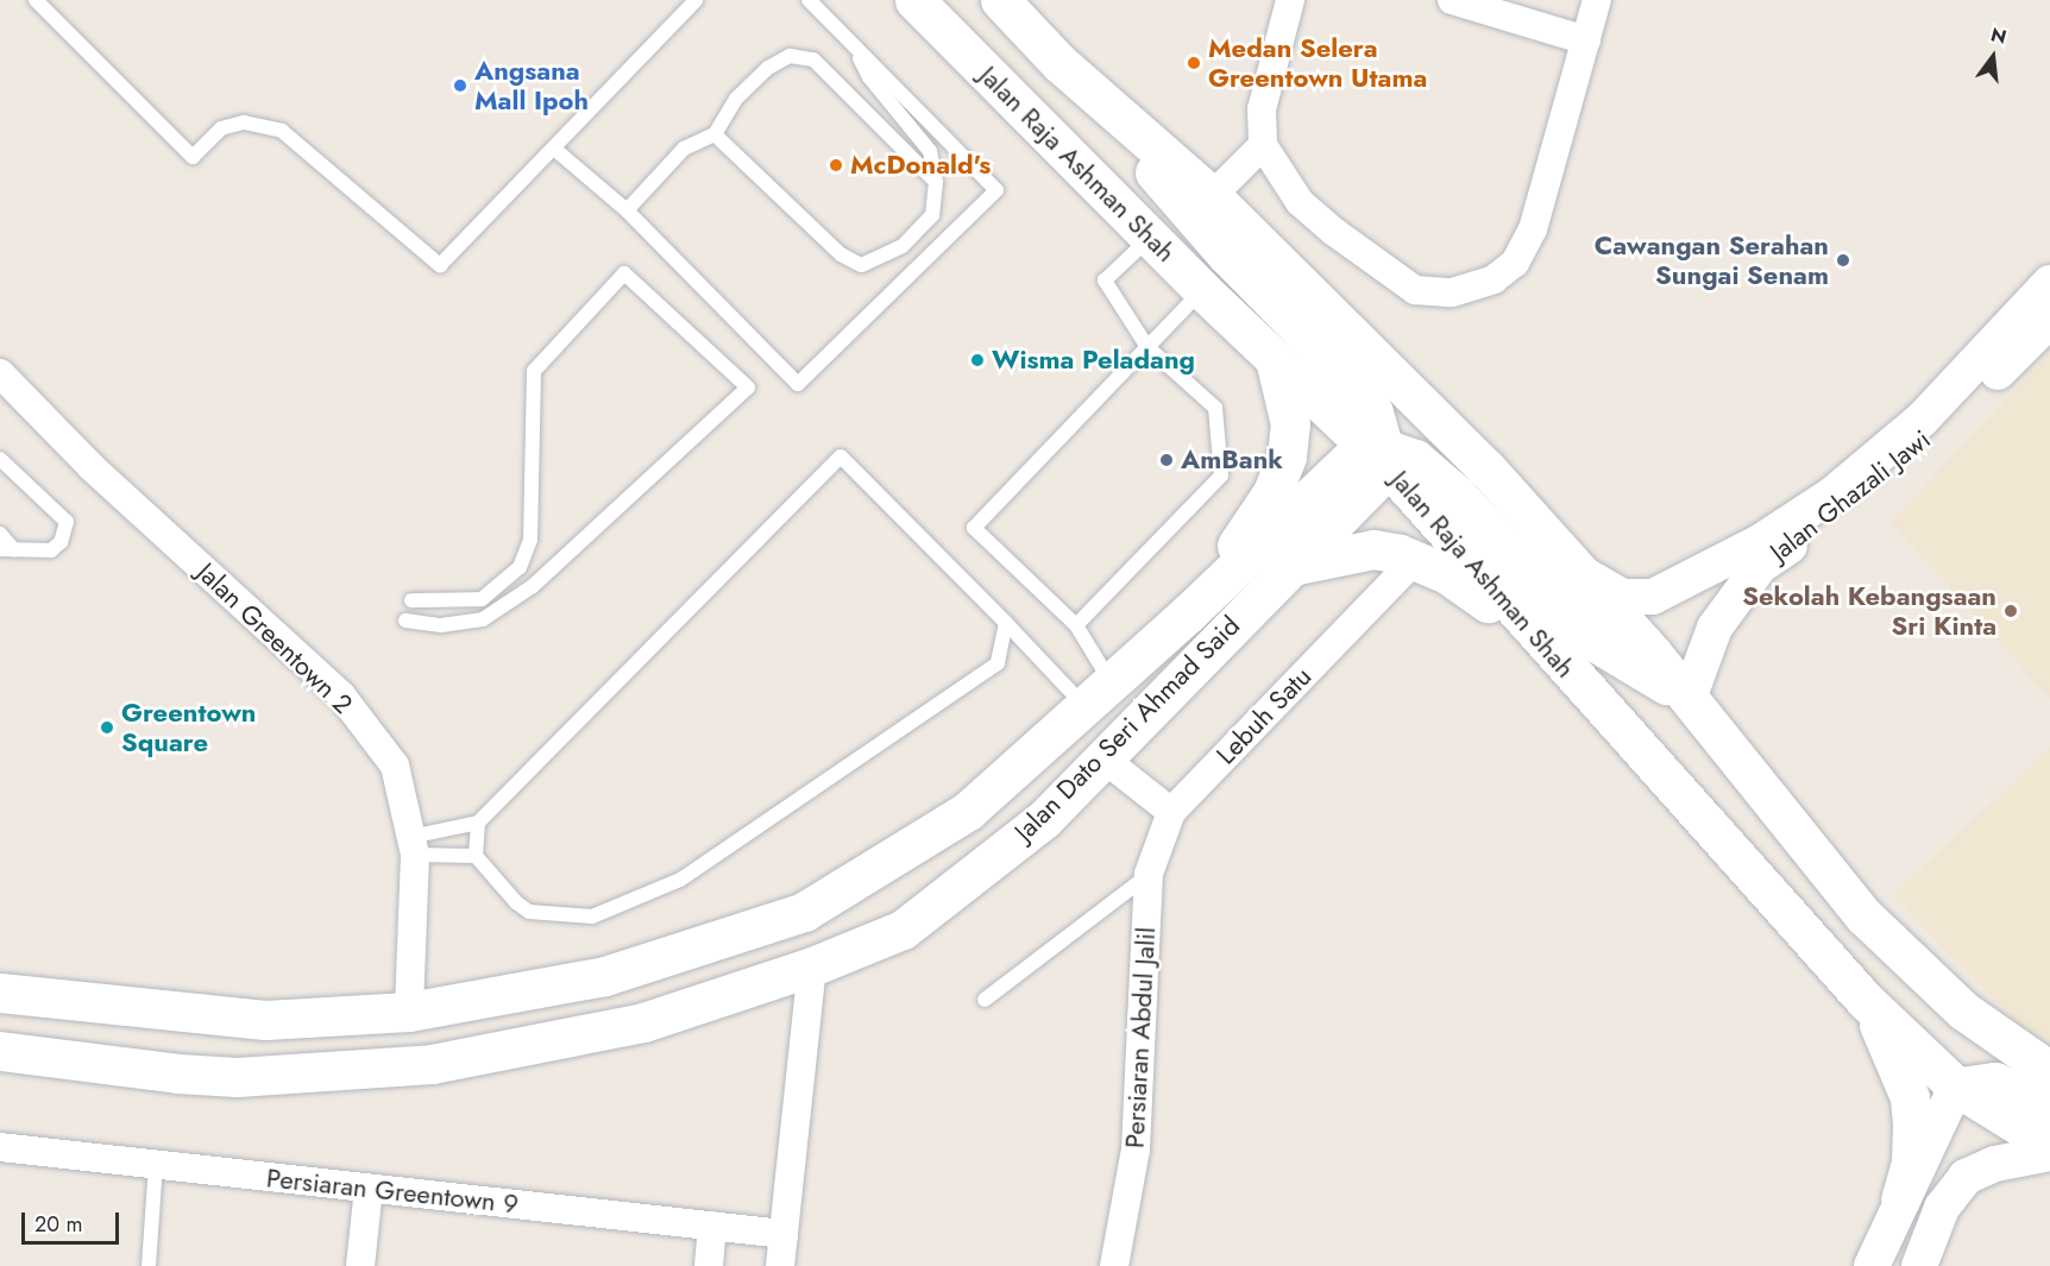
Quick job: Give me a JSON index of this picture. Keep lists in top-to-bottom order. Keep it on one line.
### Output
{"streets":{"main road":["Jalan Raja Ashman Shah","Jalan Dato Seri Ahmad Said"],"street":["Jalan Ghazali Jawi","Jalan Greentown 2","Lebuh Satu","Persiaran Abdul Jalil","Persiaran Greentown 9"]},"crossings":[["Jalan Raja Ashman Shah","Jalan Dato Seri Ahmad Said"],["Jalan Greentown 2","Jalan Dato Seri Ahmad Said"],["Lebuh Satu","Persiaran Abdul Jalil"]],"places":["Medan Selera Greentown Utama","Angsana Mall Ipoh","McDonald's","Cawangan Serahan Sungai Senam","Wisma Peladang","AmBank","Sekolah Kebangsaan Sri Kinta","Greentown Square"],"scale_bar":"20 m","north":"top"}
